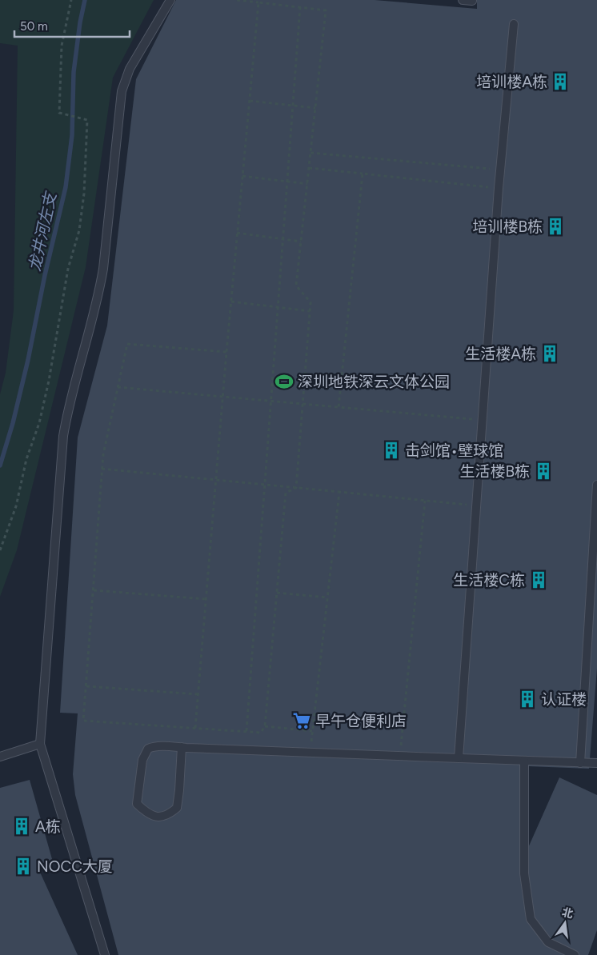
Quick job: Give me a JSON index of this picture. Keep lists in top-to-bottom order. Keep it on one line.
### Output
{"water":["龙井河左支"],"places":{"building":["培训楼A栋","培训楼B栋","生活楼A栋","击剑馆•壁球馆","生活楼B栋","生活楼C栋","认证楼","A栋","NOCC大厦"],"sports":["深圳地铁深云文体公园"],"supermarket":["早午仓便利店"]},"scale_bar":"50 m","north":"top"}
